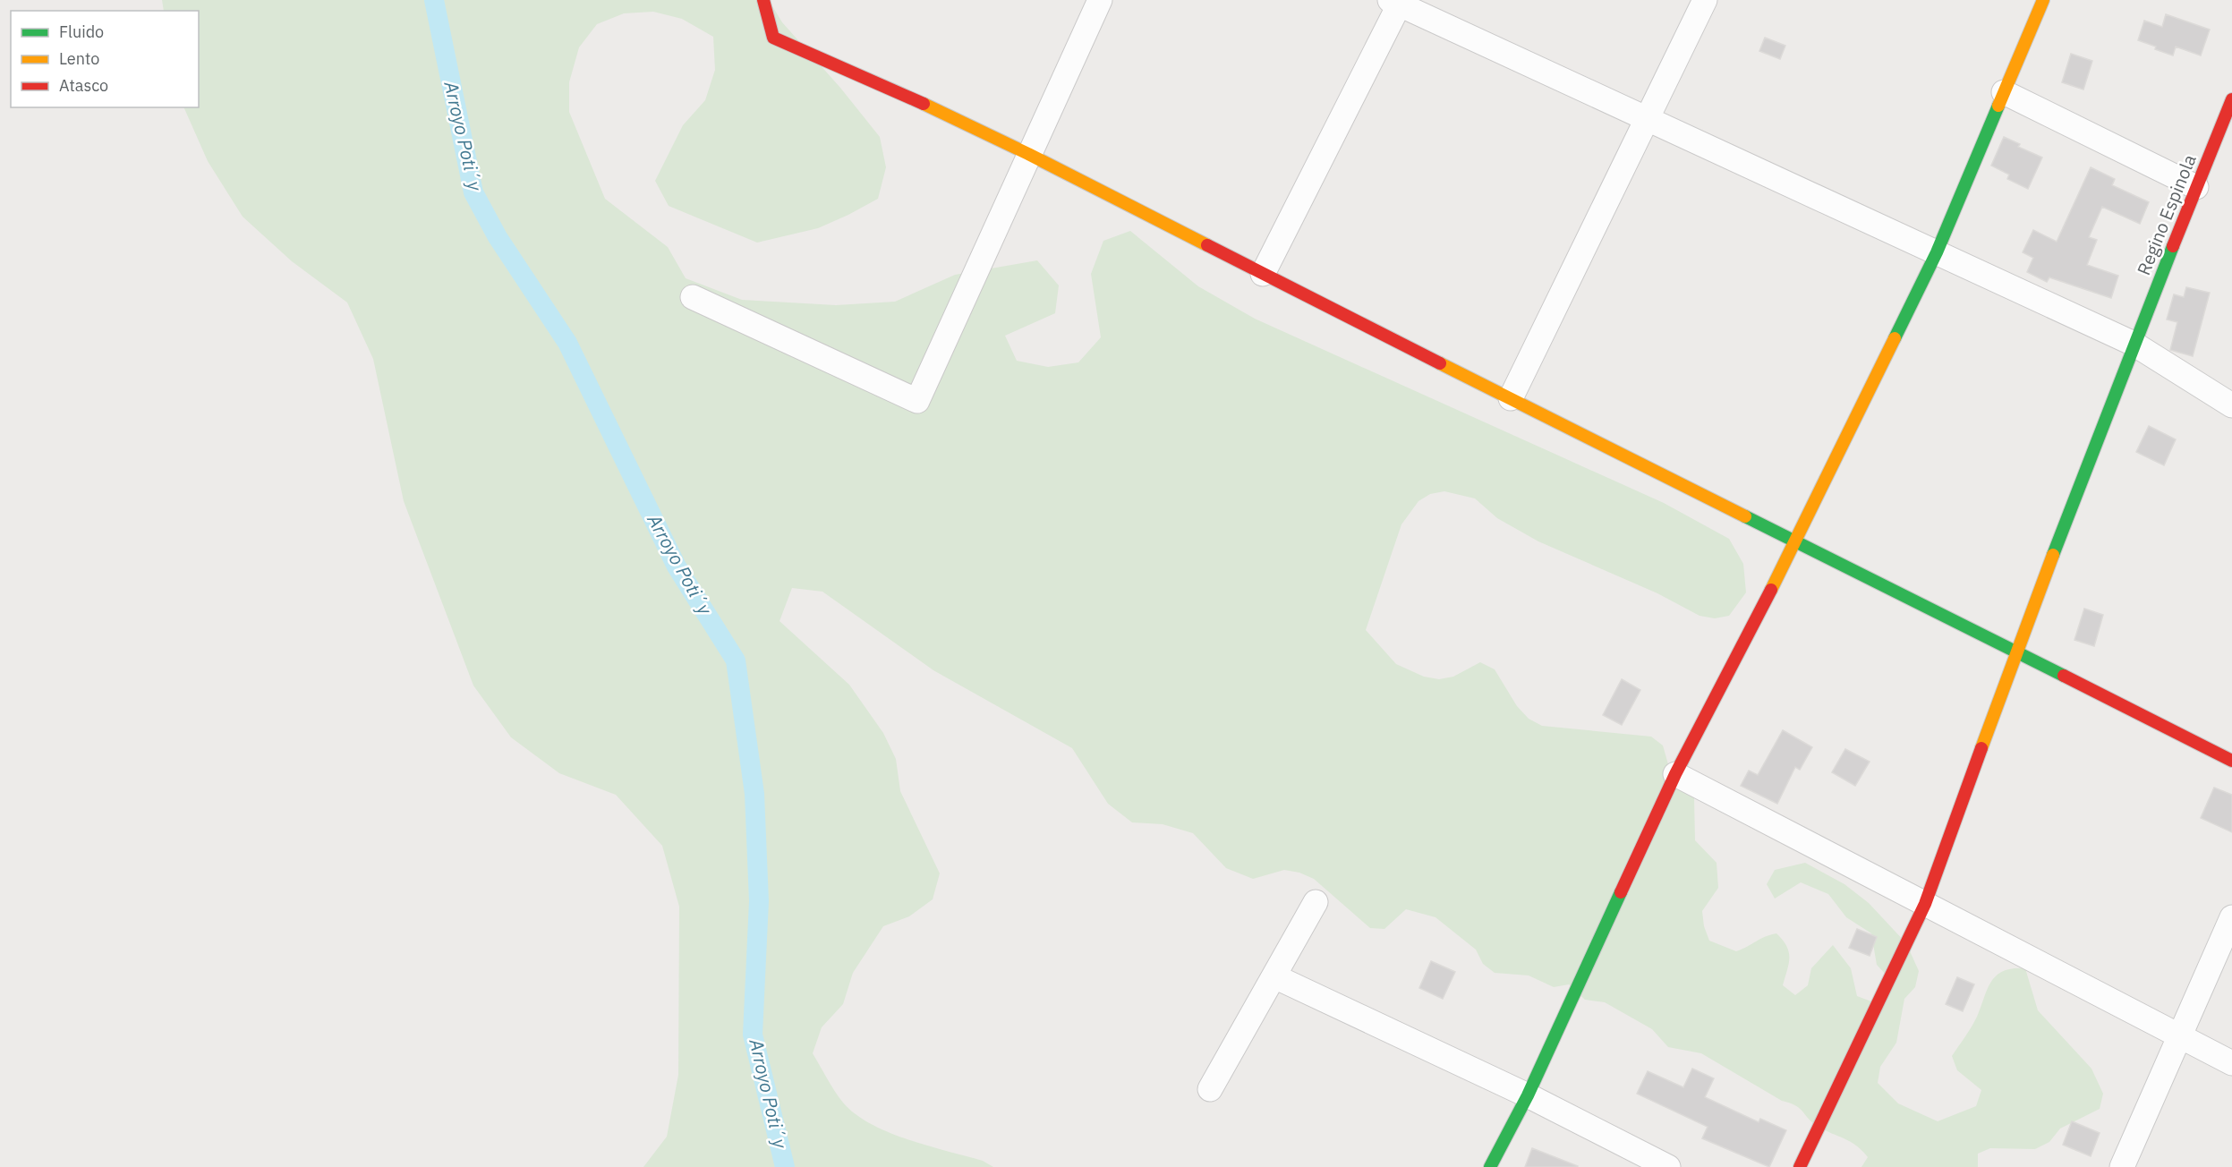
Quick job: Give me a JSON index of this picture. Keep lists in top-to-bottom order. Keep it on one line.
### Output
{"streets":{"street":["Regino Espinola"]},"water":["Arroyo Poti´y"],"legend":["Fluido","Lento","Atasco"]}
